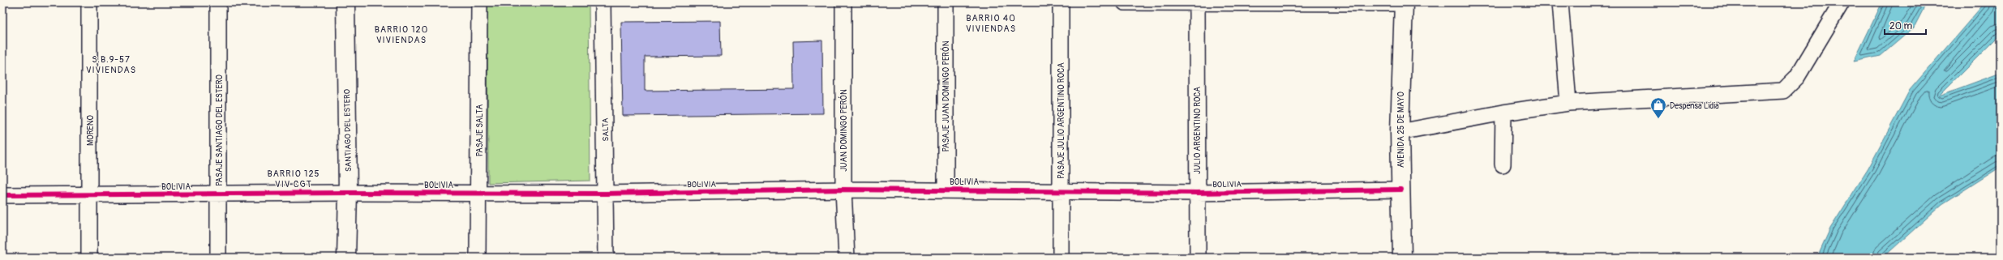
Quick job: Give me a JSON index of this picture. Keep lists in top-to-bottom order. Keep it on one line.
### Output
{"streets":{"street":["PASAJE JUAN DOMINGO PERÓN","PASAJE JULIO ARGENTINO ROCA","SALTA","AVENIDA 25 DE MAYO","MORENO","PASAJE SANTIAGO DEL ESTERO","SANTIAGO DEL ESTERO","PASAJE SALTA","JUAN DOMINGO PERÓN","JULIO ARGENTINO ROCA","BOLIVIA"]},"crossings":[["PASAJE JUAN DOMINGO PERÓN","BOLIVIA"],["PASAJE JULIO ARGENTINO ROCA","BOLIVIA"],["SALTA","BOLIVIA"],["AVENIDA 25 DE MAYO","BOLIVIA"],["MORENO","BOLIVIA"],["PASAJE SANTIAGO DEL ESTERO","BOLIVIA"],["SANTIAGO DEL ESTERO","BOLIVIA"],["PASAJE SALTA","BOLIVIA"],["JUAN DOMINGO PERÓN","BOLIVIA"],["JULIO ARGENTINO ROCA","BOLIVIA"]],"districts":["BARRIO 40 VIVIENDAS","BARRIO 120 VIVIENDAS","S.B.9-57 VIVIENDAS","BARRIO 125 VIV CGT"],"places":{"shop":["Despensa Lidia"]},"scale_bar":"20 m"}
